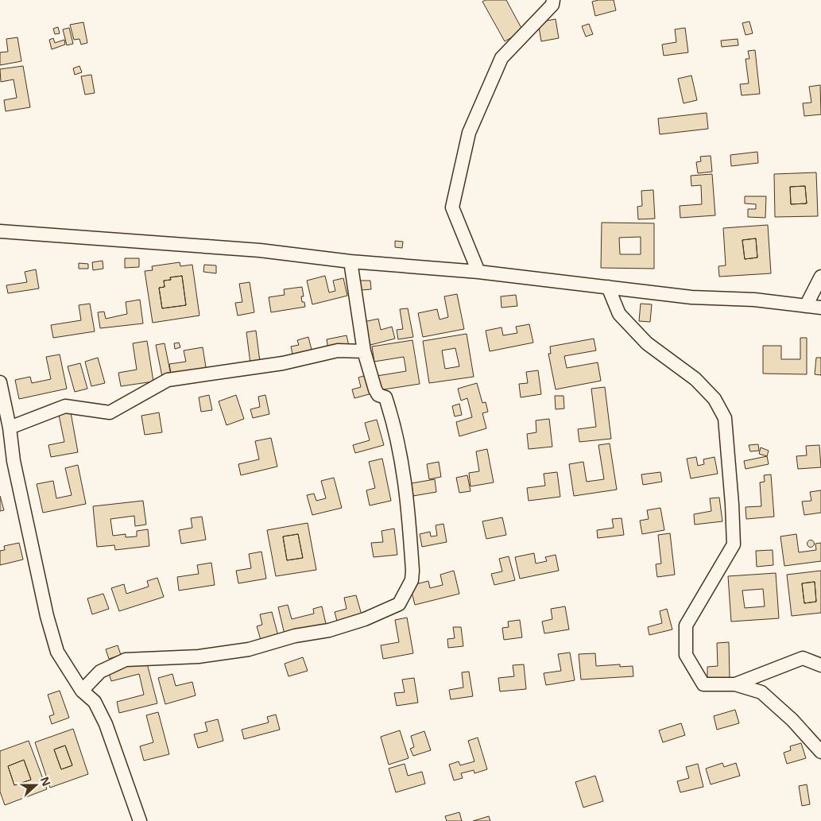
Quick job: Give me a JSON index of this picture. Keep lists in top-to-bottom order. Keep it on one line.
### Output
{"north":"right"}
